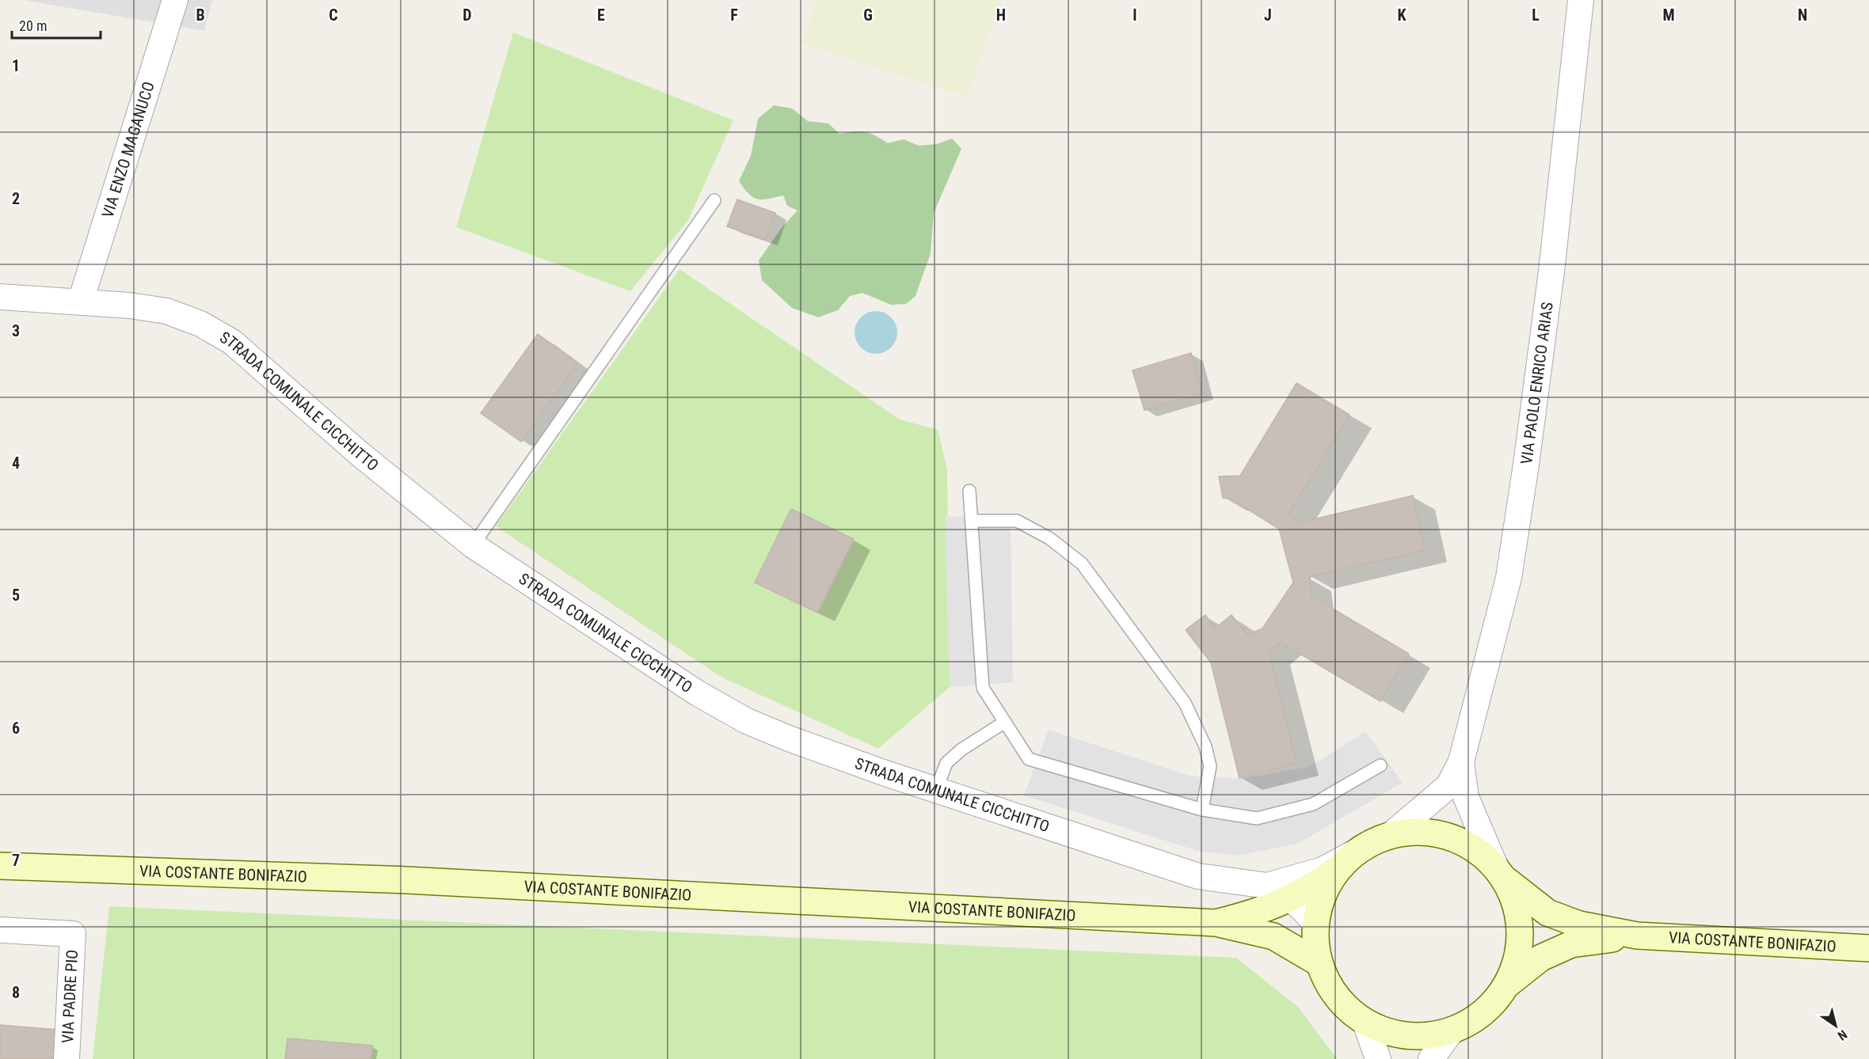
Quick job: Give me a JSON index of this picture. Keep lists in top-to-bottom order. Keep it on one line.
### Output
{"streets":{"main road":["VIA COSTANTE BONIFAZIO"],"street":["VIA ENZO MAGANUCO","VIA PAOLO ENRICO ARIAS","STRADA COMUNALE CICCHITTO","VIA PADRE PIO"]},"crossings":[["VIA ENZO MAGANUCO","STRADA COMUNALE CICCHITTO"]],"scale_bar":"20 m","north":"bottom right","grid":{"columns":["B","C","D","E","F","G","H","I","J","K","L","M","N"],"rows":["1","2","3","4","5","6","7","8"]}}
